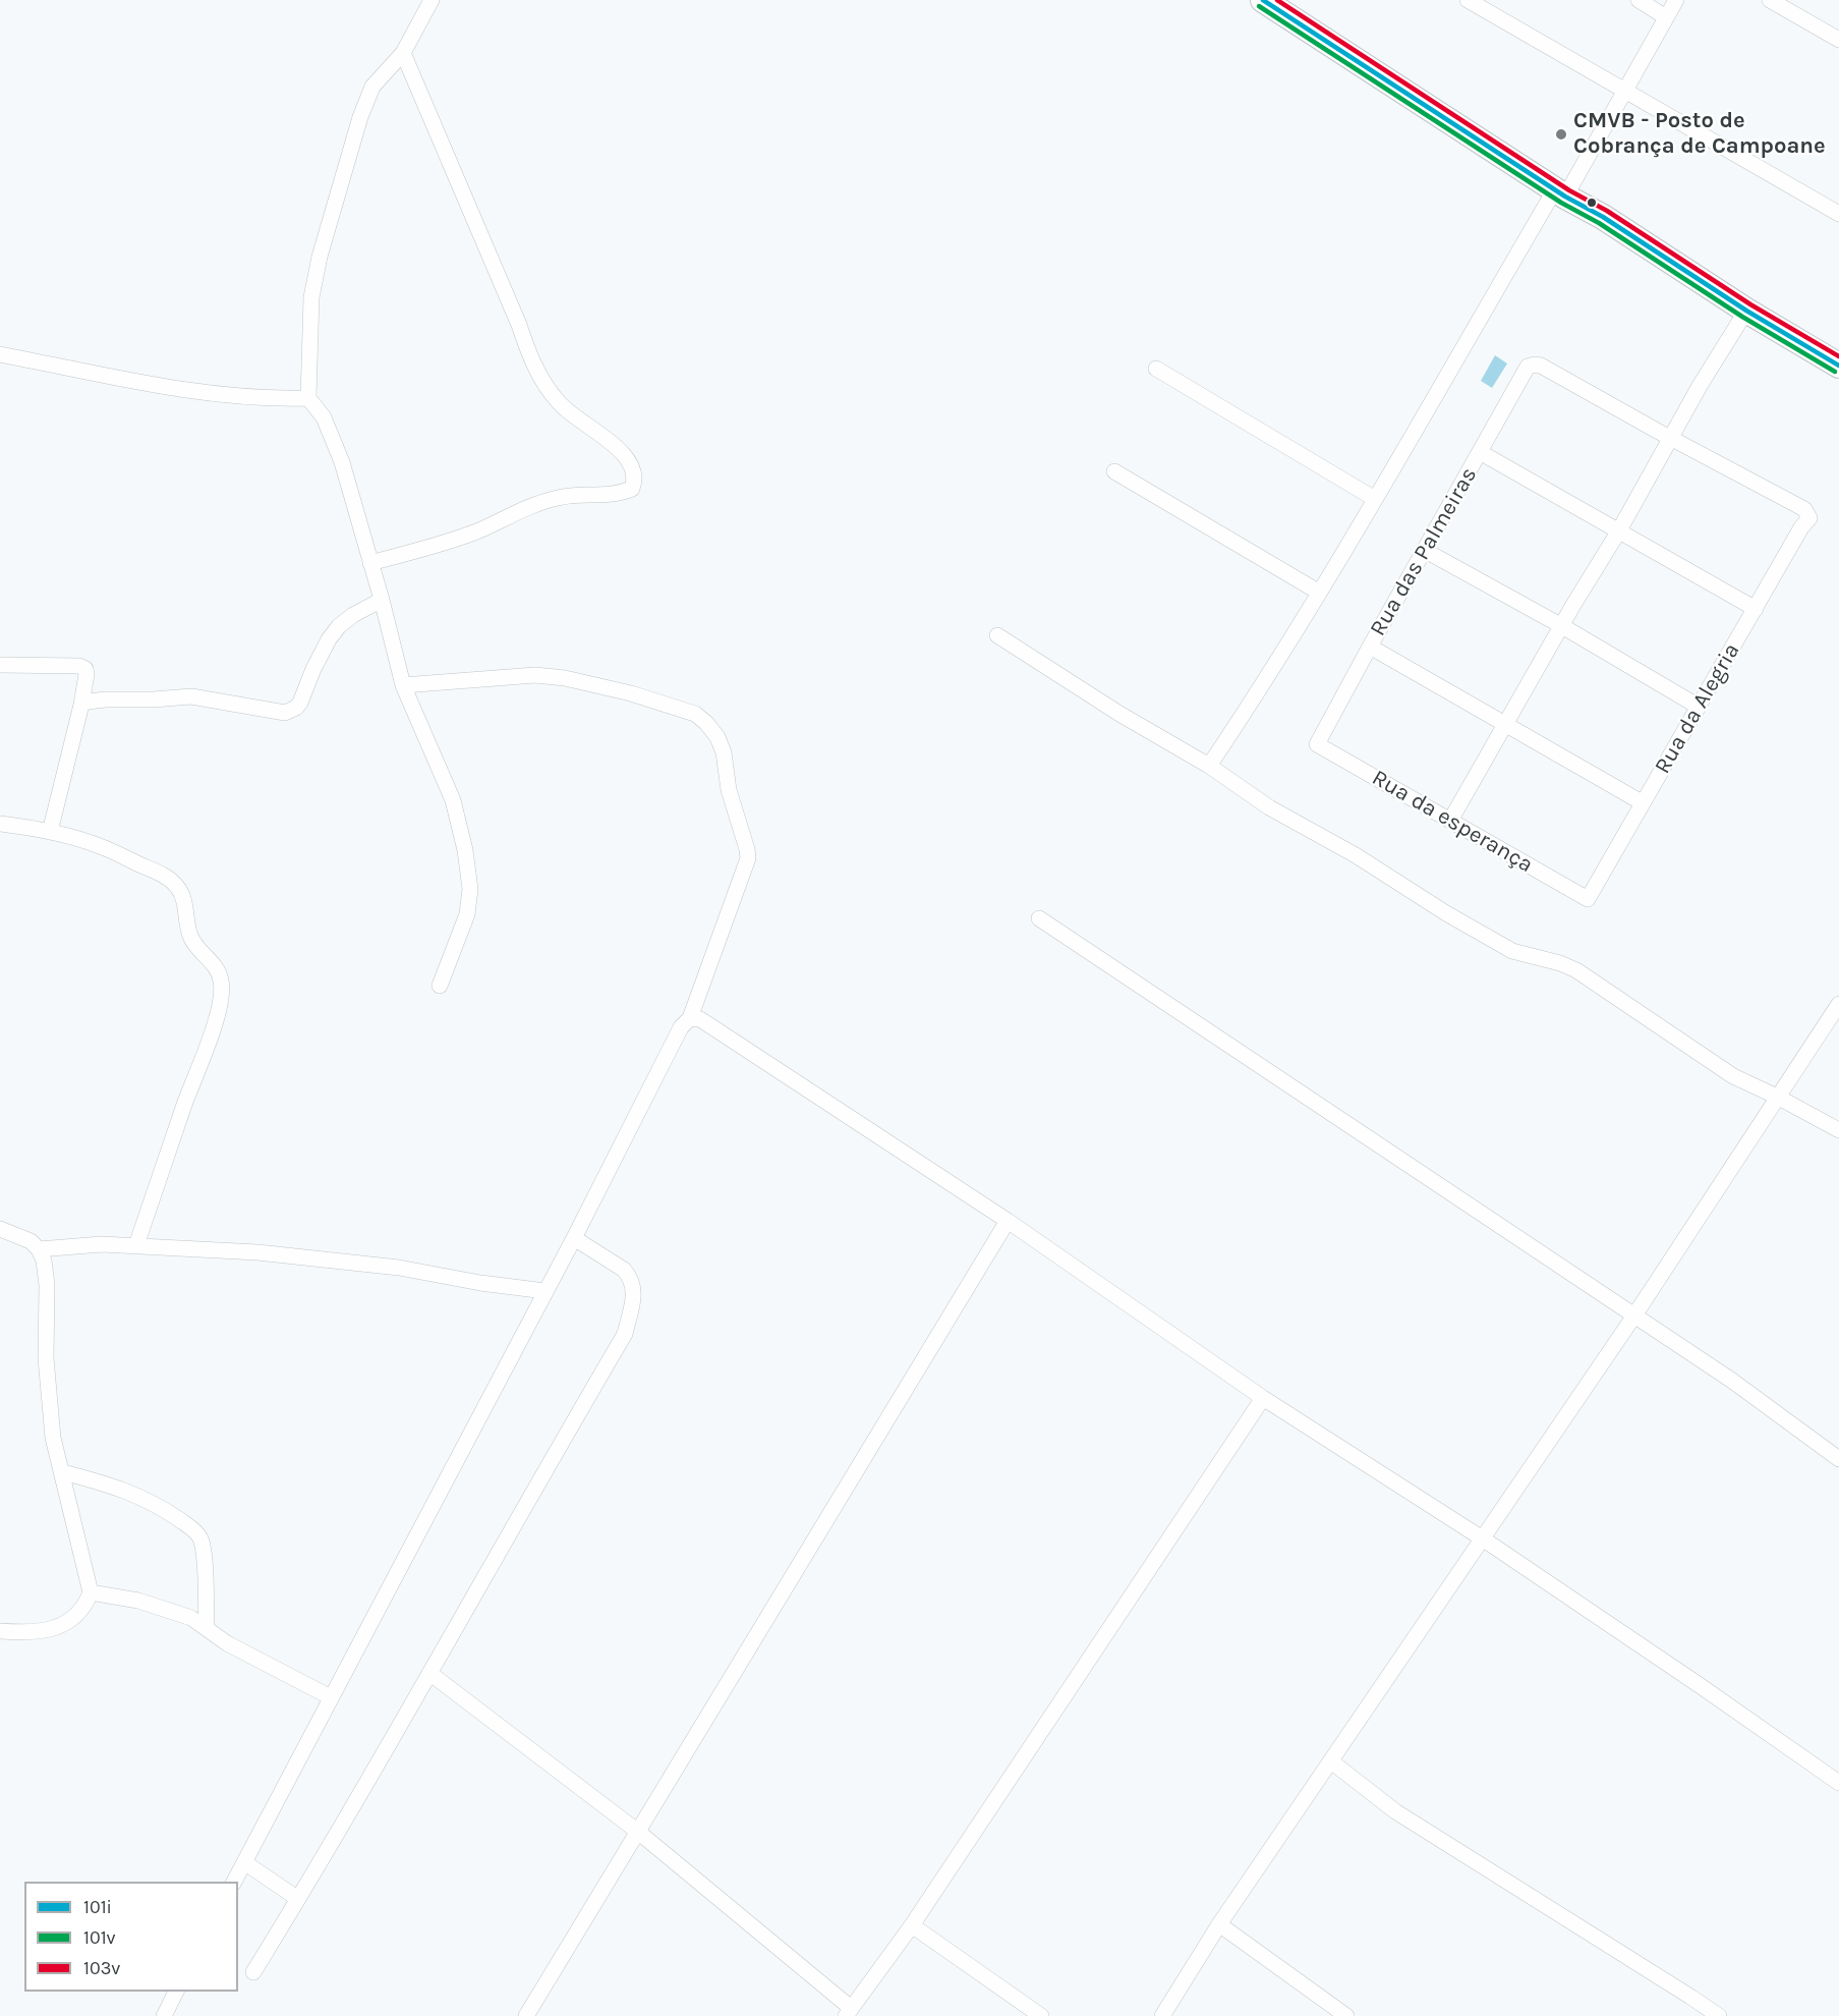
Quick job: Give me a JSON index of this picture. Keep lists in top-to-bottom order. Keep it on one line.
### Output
{"streets":{"street":["Rua das Palmeiras","Rua da Alegria","Rua da esperança"]},"crossings":[["Rua das Palmeiras","Rua da Alegria"],["Rua das Palmeiras","Rua da esperança"],["Rua da Alegria","Rua da esperança"]],"places":["CMVB - Posto de Cobrança de Campoane"],"lines":["transit line 101i","transit line 103v","transit line 101v"],"legend":["101i","101v","103v"]}
